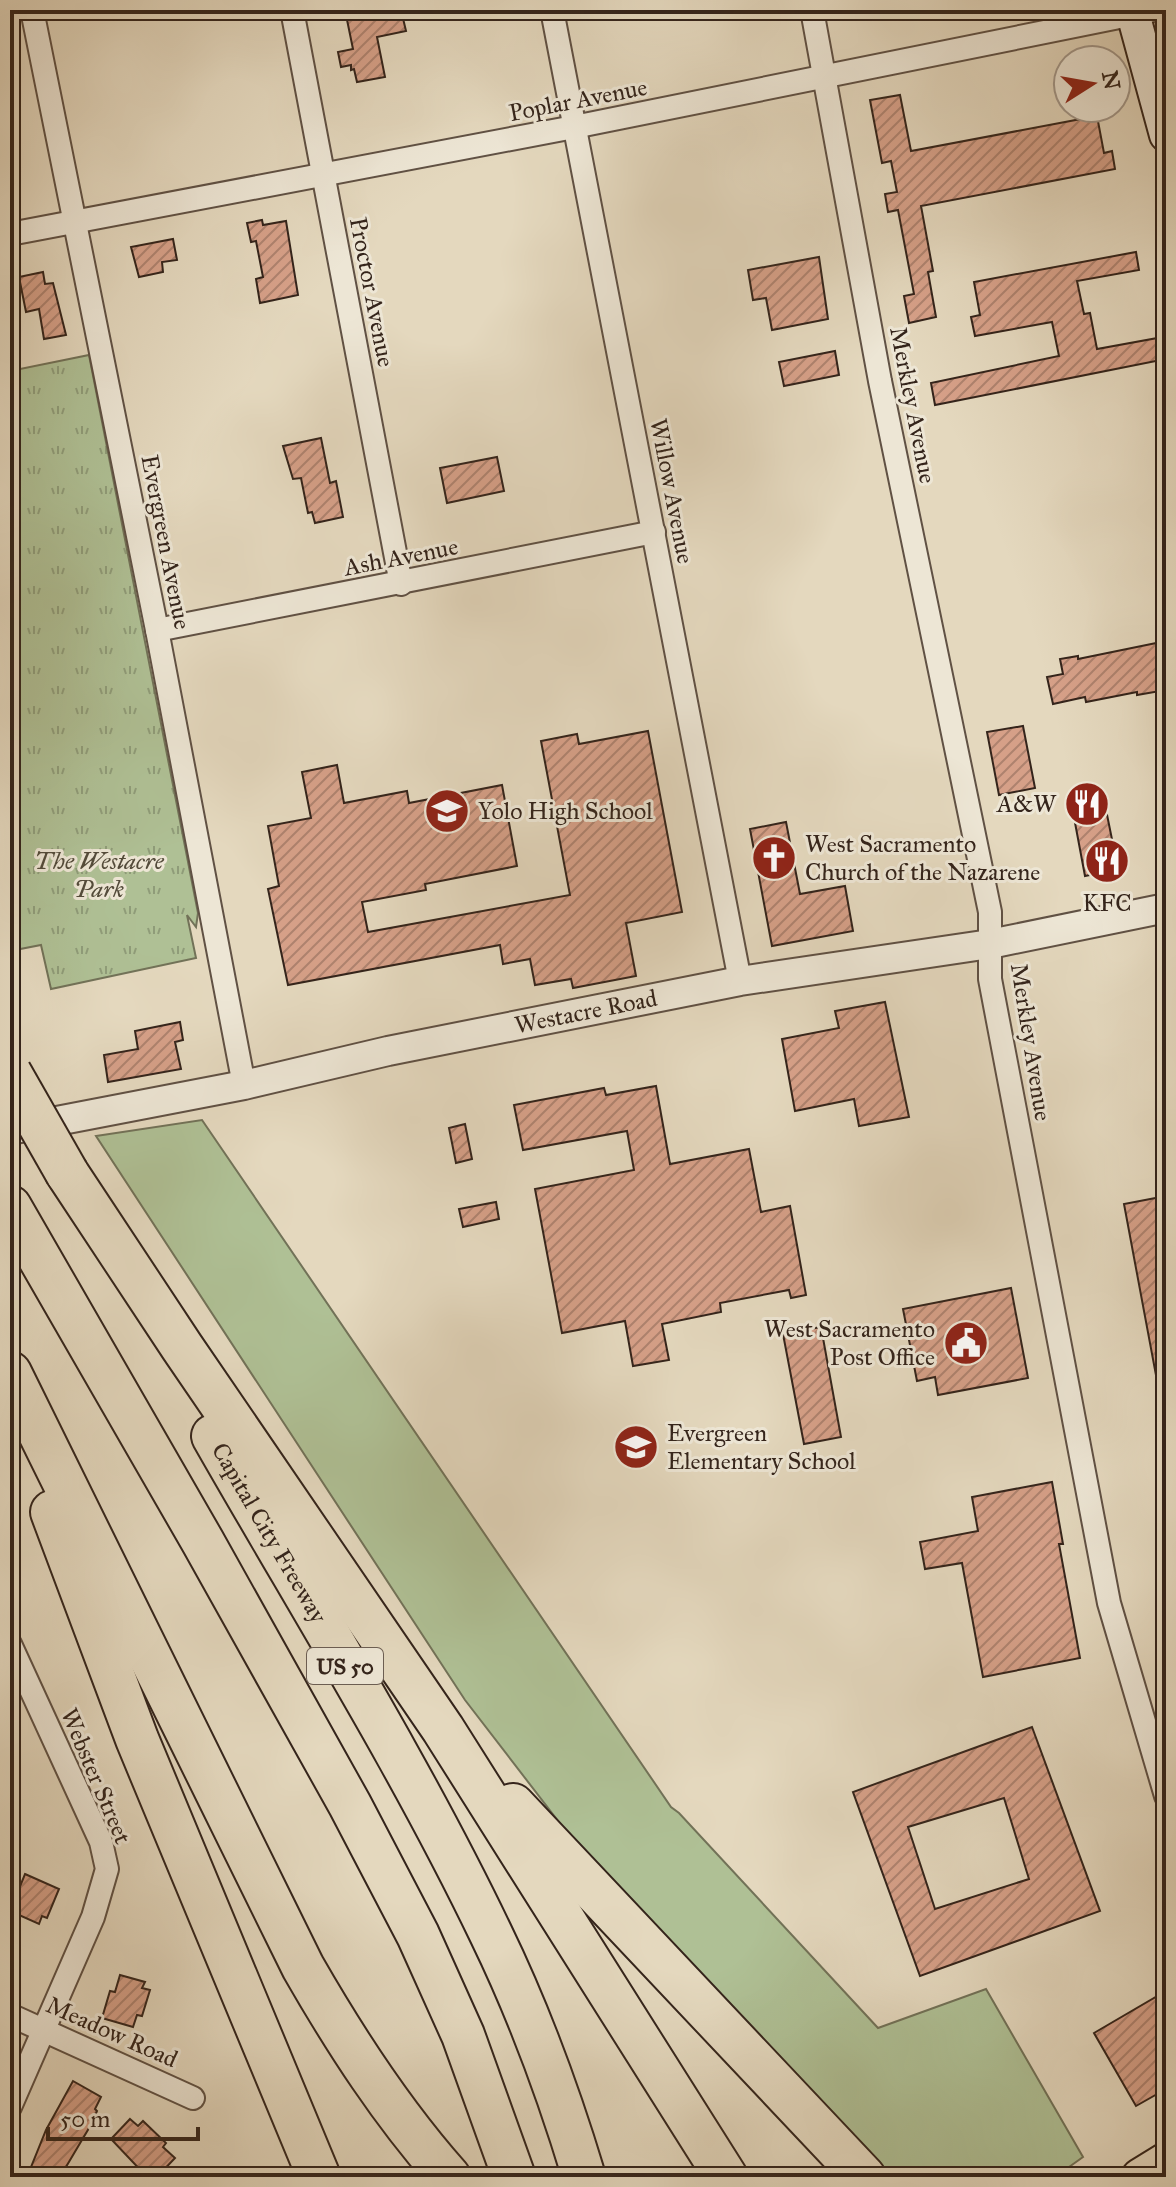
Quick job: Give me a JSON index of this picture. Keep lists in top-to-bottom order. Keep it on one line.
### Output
{"streets":{"highway":["Capital City Freeway","US 50"],"street":["Poplar Avenue","Proctor Avenue","Merkley Avenue","Willow Avenue","Evergreen Avenue","Ash Avenue","Westacre Road","Webster Street","Meadow Road"]},"crossings":[["Poplar Avenue","Proctor Avenue"],["Poplar Avenue","Merkley Avenue"],["Poplar Avenue","Willow Avenue"],["Poplar Avenue","Evergreen Avenue"],["Proctor Avenue","Ash Avenue"],["Merkley Avenue","Westacre Road"],["Willow Avenue","Ash Avenue"],["Willow Avenue","Westacre Road"],["Evergreen Avenue","Ash Avenue"],["Evergreen Avenue","Westacre Road"],["Webster Street","Meadow Road"]],"parks":["The Westacre Park"],"places":{"restaurant":["A&W","KFC"],"school or university":["Yolo High School","Evergreen Elementary School"],"church":["West Sacramento Church of the Nazarene"],"public building":["West Sacramento Post Office"]},"scale_bar":"50 m","north":"right"}
